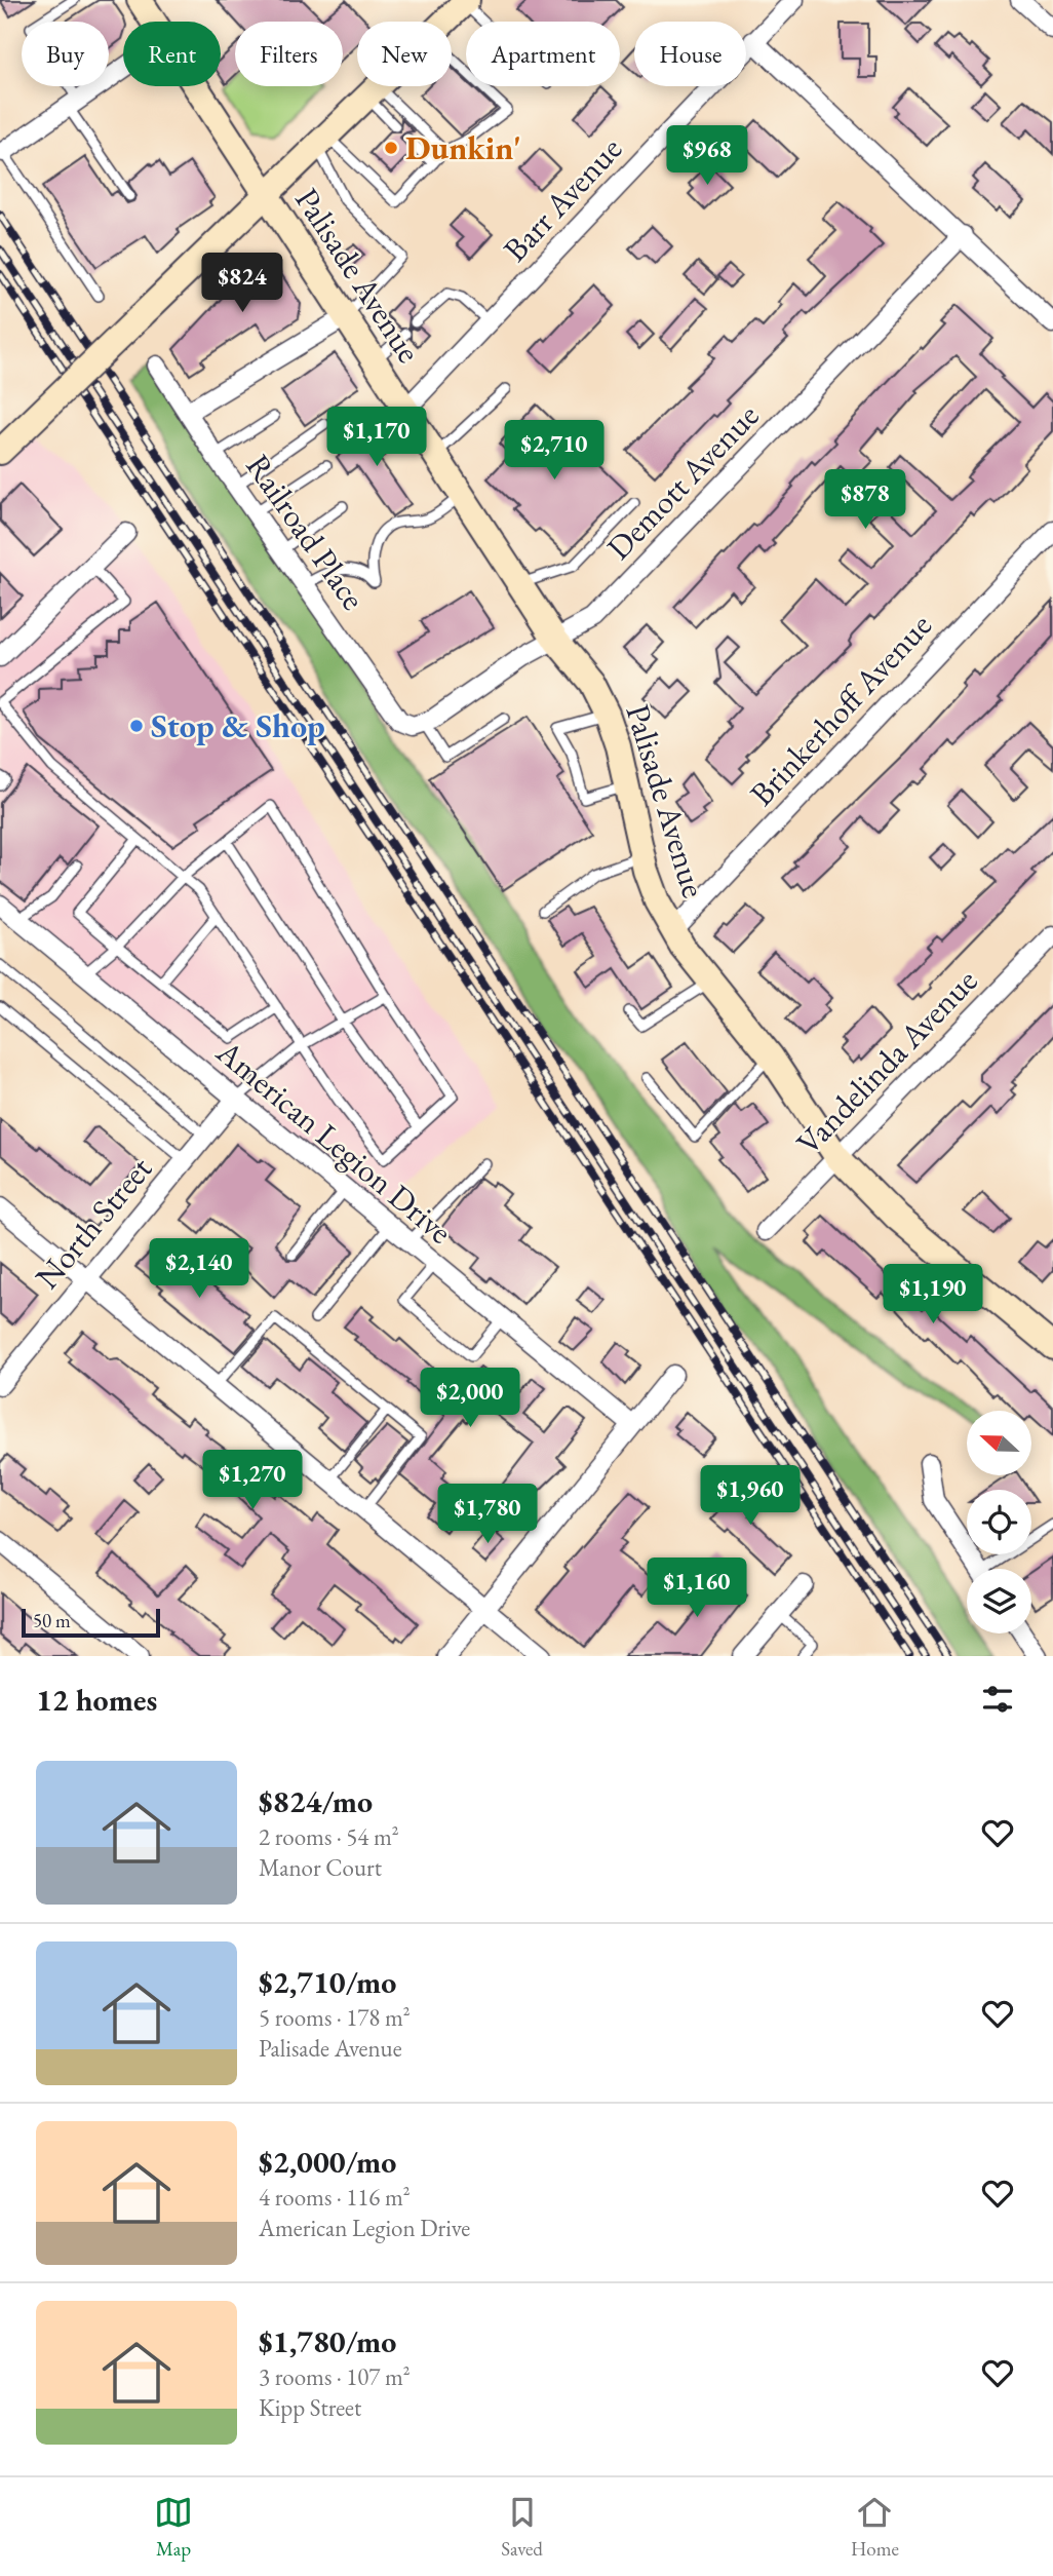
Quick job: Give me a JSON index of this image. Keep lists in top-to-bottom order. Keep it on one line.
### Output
{"streets":{"street":["Barr Avenue","Palisade Avenue","Demott Avenue","Railroad Place","Brinkerhoff Avenue","Vandelinda Avenue","American Legion Drive","North Street"]},"crossings":[["Barr Avenue","Palisade Avenue"],["Palisade Avenue","Demott Avenue"],["Palisade Avenue","Brinkerhoff Avenue"],["Palisade Avenue","Vandelinda Avenue"],["Demott Avenue","Railroad Place"],["American Legion Drive","North Street"]],"places":["Dunkin'","Stop & Shop"],"scale_bar":"50 m","north":"left","page":{"chip":["Buy","Rent","Filters","New","Apartment","House"],"price":["$968","$824","$1,170","$2,710","$878","$2,140","$1,190","$2,000","$1,270","$1,960","$1,780","$1,160"],"scale":"50 m","heading":"12 homes","list":[{"name":"$824/mo","note":"2 rooms · 54 m² · Manor Court"},{"name":"$2,710/mo","note":"5 rooms · 178 m² · Palisade Avenue"},{"name":"$2,000/mo","note":"4 rooms · 116 m² · American Legion Drive"},{"name":"$1,780/mo","note":"3 rooms · 107 m² · Kipp Street"}],"tabs":["Map","Saved","Home"]}}
